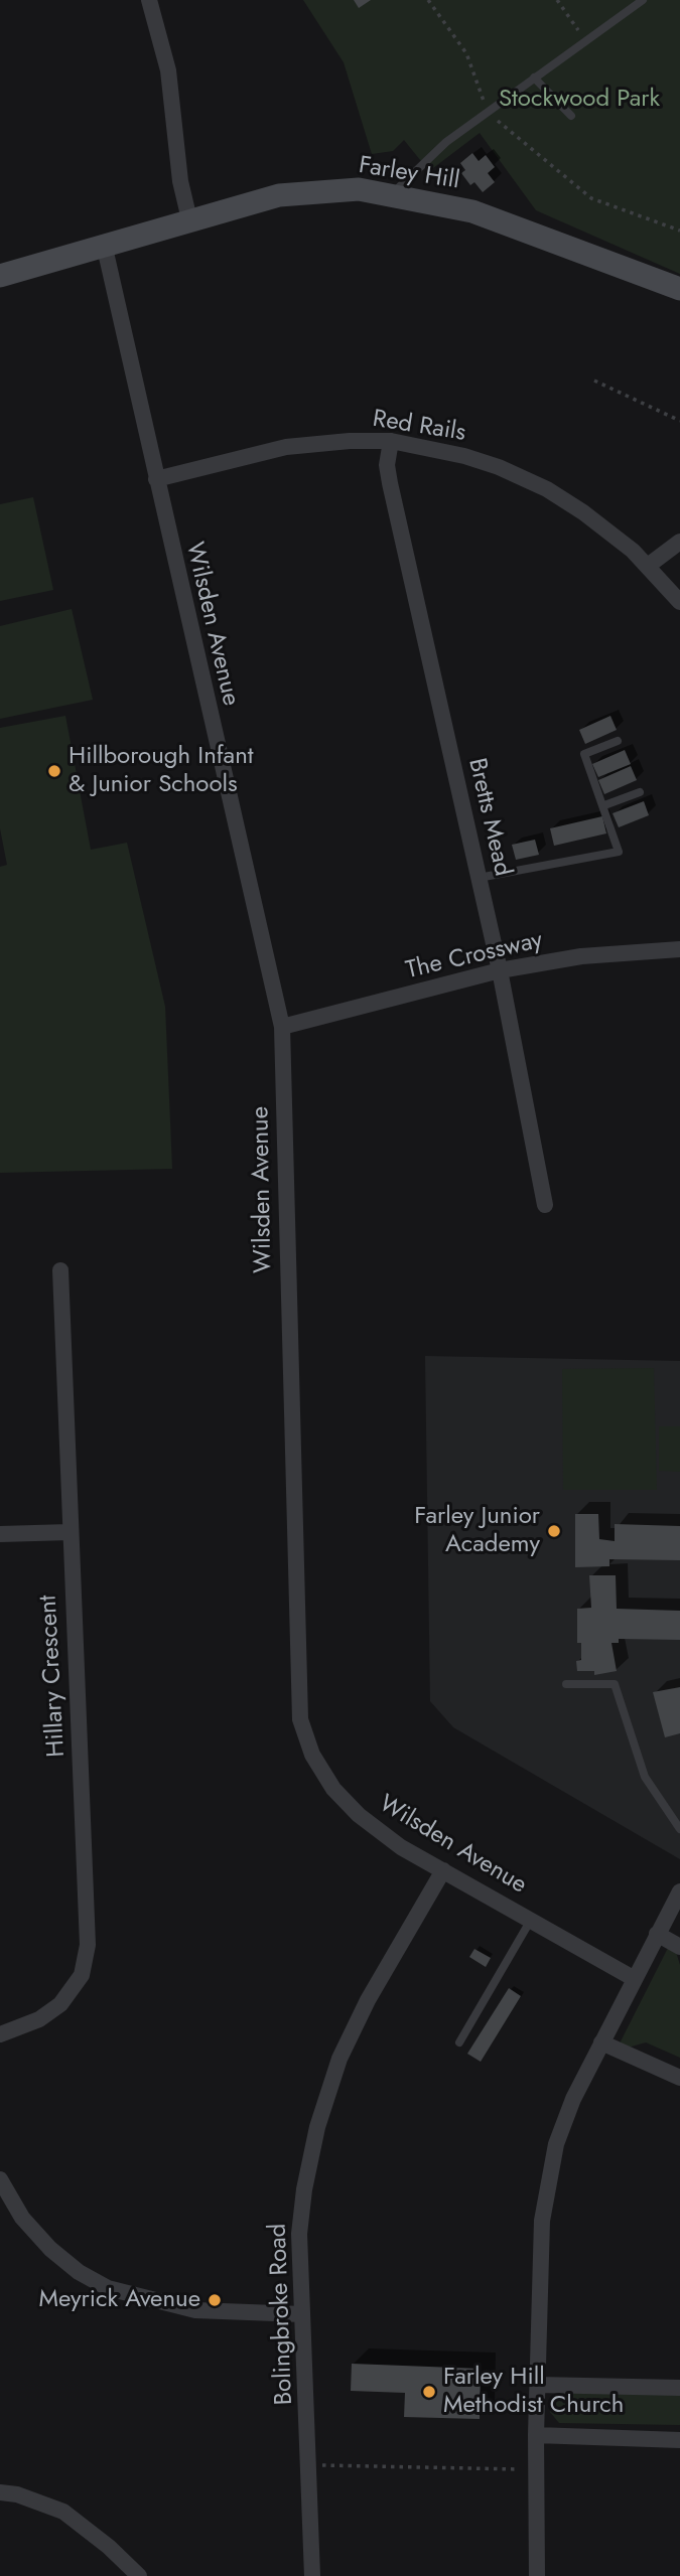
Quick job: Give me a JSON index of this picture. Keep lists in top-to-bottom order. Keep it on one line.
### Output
{"streets":{"main road":["Farley Hill"],"street":["Red Rails","Wilsden Avenue","Bretts Mead","The Crossway","Hillary Crescent","Bolingbroke Road"]},"crossings":[["Farley Hill","Wilsden Avenue"],["Red Rails","Wilsden Avenue"],["Red Rails","Bretts Mead"],["Wilsden Avenue","The Crossway"],["Wilsden Avenue","Bolingbroke Road"],["Bretts Mead","The Crossway"]],"parks":["Stockwood Park"],"places":["Hillborough Infant & Junior Schools","Farley Junior Academy","Meyrick Avenue","Farley Hill Methodist Church"]}
